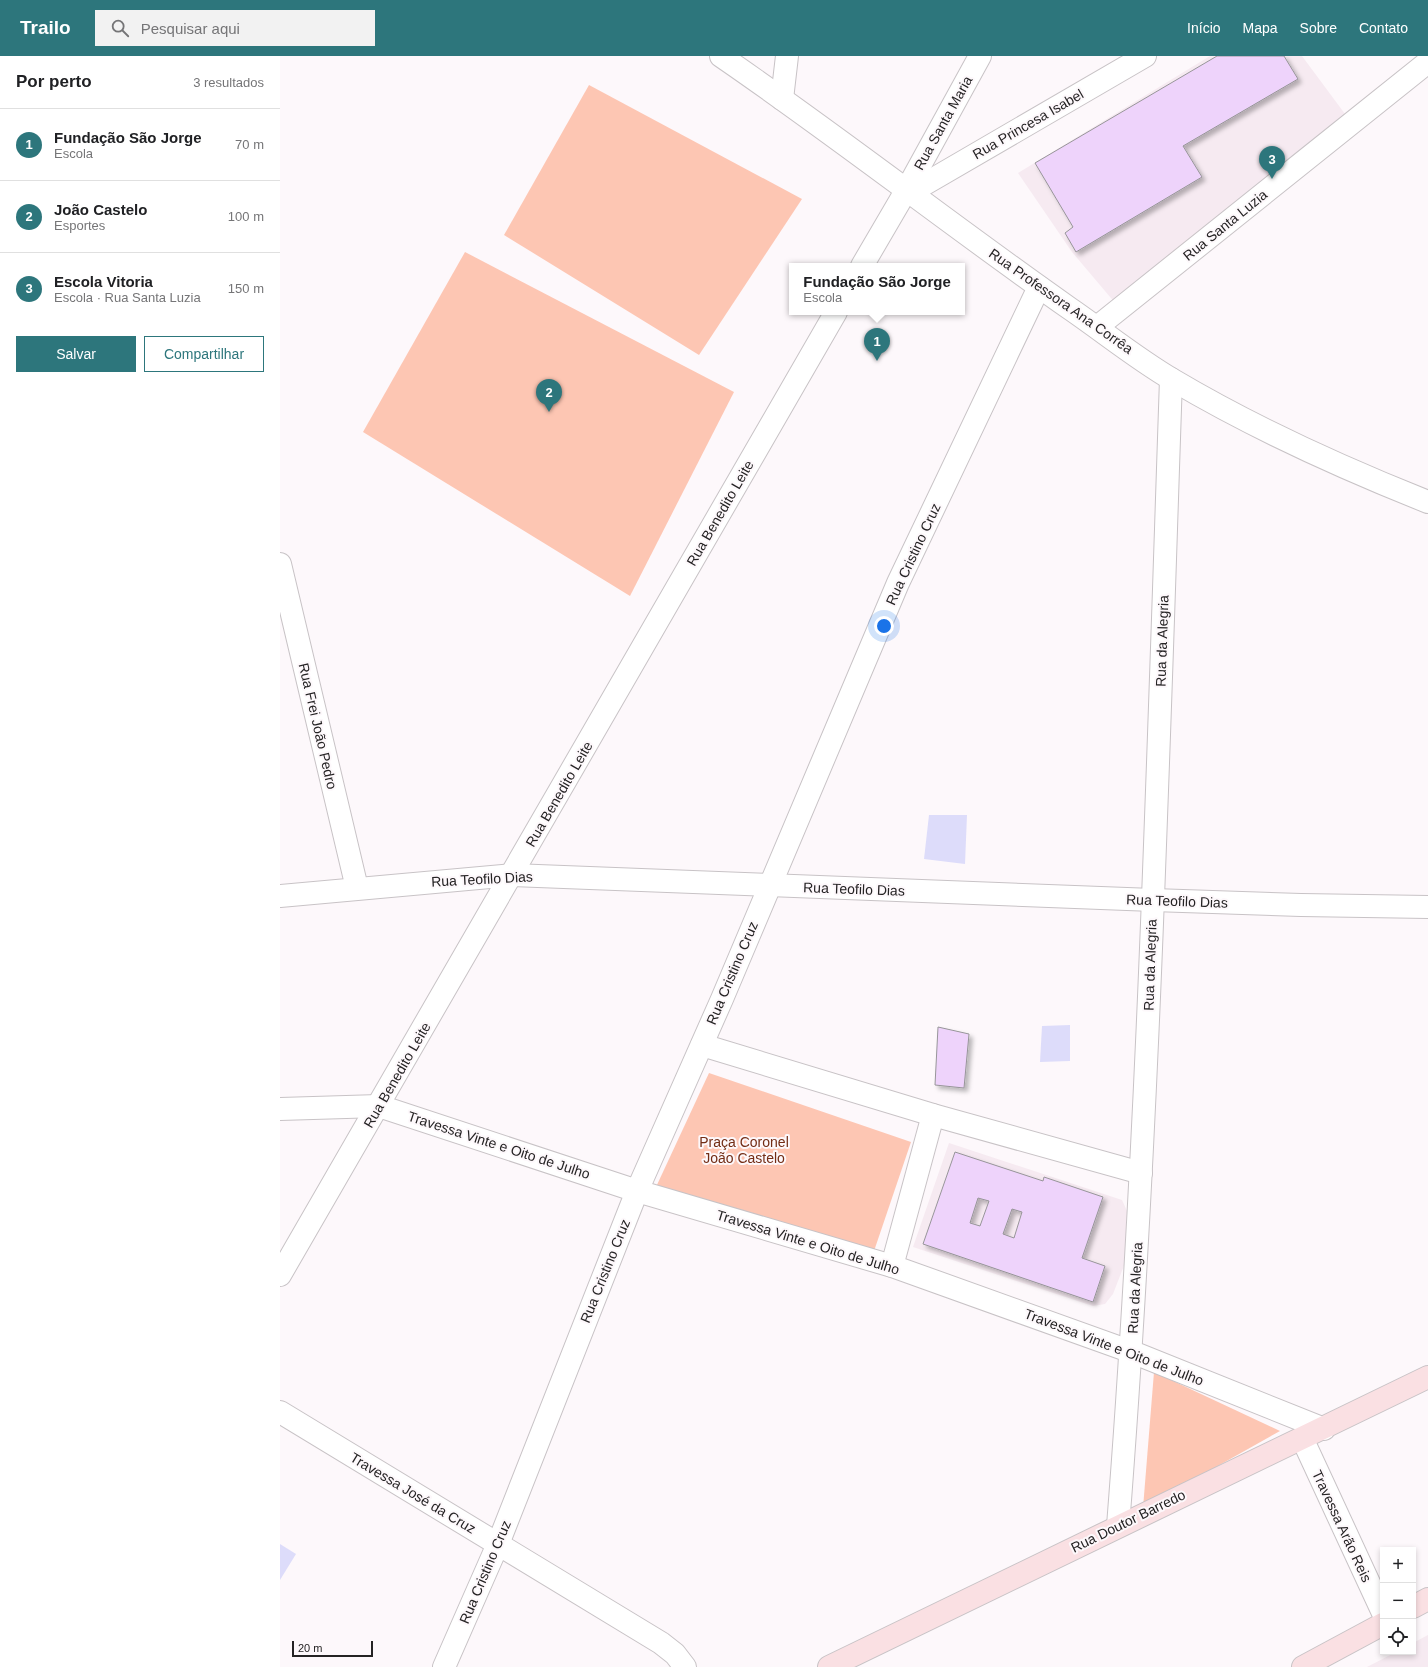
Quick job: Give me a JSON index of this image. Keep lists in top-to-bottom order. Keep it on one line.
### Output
{"streets":{"main road":["Rua Doutor Barredo"],"street":["Rua Santa Maria","Rua Princesa Isabel","Rua Santa Luzia","Rua Professora Ana Corrêa","Rua Benedito Leite","Rua Cristino Cruz","Rua da Alegria","Rua Frei João Pedro","Rua Teofilo Dias","Travessa Vinte e Oito de Julho","Travessa José da Cruz","Travessa Arão Reis"]},"crossings":[["Rua Santa Maria","Rua Princesa Isabel"],["Rua Santa Maria","Rua Professora Ana Corrêa"],["Rua Princesa Isabel","Rua Professora Ana Corrêa"],["Rua Santa Luzia","Rua Professora Ana Corrêa"],["Rua Professora Ana Corrêa","Rua Cristino Cruz"],["Rua Professora Ana Corrêa","Rua da Alegria"],["Rua Benedito Leite","Rua Teofilo Dias"],["Rua Benedito Leite","Travessa Vinte e Oito de Julho"],["Rua Cristino Cruz","Rua Teofilo Dias"],["Rua Cristino Cruz","Travessa Vinte e Oito de Julho"],["Rua Cristino Cruz","Travessa José da Cruz"],["Rua da Alegria","Rua Teofilo Dias"],["Rua da Alegria","Travessa Vinte e Oito de Julho"],["Rua da Alegria","Rua Doutor Barredo"],["Rua Frei João Pedro","Rua Teofilo Dias"],["Travessa Vinte e Oito de Julho","Rua Doutor Barredo"],["Rua Doutor Barredo","Travessa Arão Reis"]],"parks":["Praça Coronel João Castelo"],"scale_bar":"20 m","page":{"header":"Trailo","search":"Pesquisar aqui","nav":["Início","Mapa","Sobre","Contato"],"heading":["Por perto","3 resultados"],"list":[{"mark":"1","name":"Fundação São Jorge","note":"Escola","value":"70 m"},{"mark":"2","name":"João Castelo","note":"Esportes","value":"100 m"},{"mark":"3","name":"Escola Vitoria","note":"Escola · Rua Santa Luzia","value":"150 m"}],"pins":["3","1","2"],"popup":["Fundação São Jorge","Escola"],"buttons":["Salvar","Compartilhar"],"map_buttons":["+","−"],"scale":"20 m"}}
